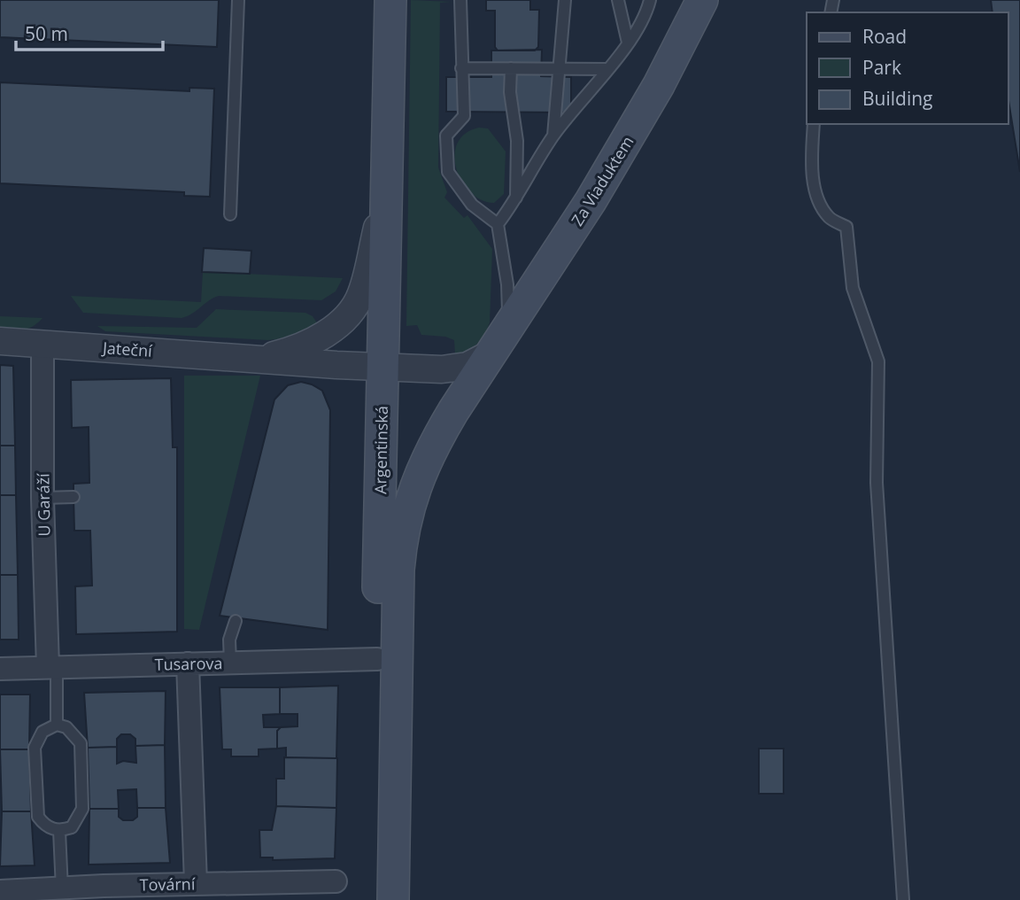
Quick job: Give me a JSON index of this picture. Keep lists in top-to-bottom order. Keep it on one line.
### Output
{"streets":{"main road":["Za Viaduktem","Argentinská"],"street":["Jateční","U Garáží","Tusarova","Tovární"]},"crossings":[["Za Viaduktem","Jateční"],["Za Viaduktem","Argentinská"],["Jateční","Argentinská"],["Jateční","U Garáží"],["Argentinská","Tusarova"],["U Garáží","Tusarova"]],"legend":["Road","Park","Building"],"scale_bar":"50 m"}
